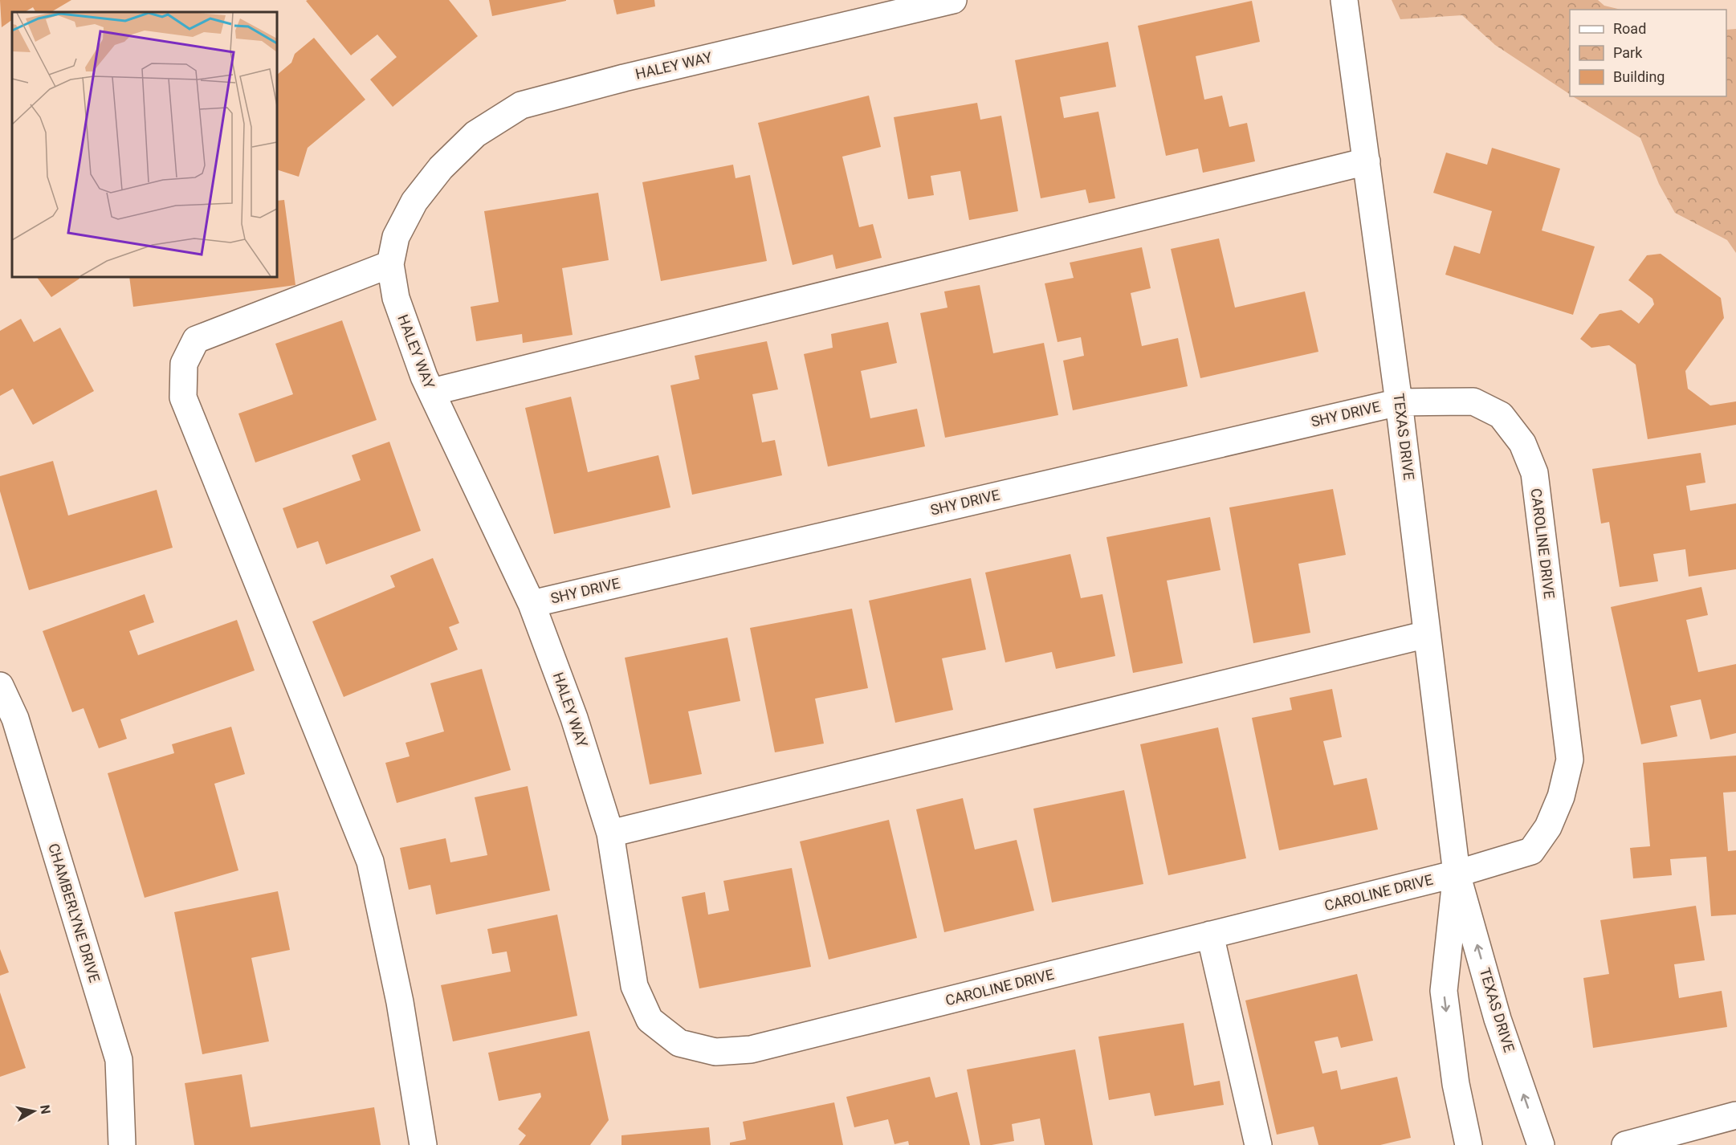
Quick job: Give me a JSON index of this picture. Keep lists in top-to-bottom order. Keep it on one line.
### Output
{"streets":{"street":["HALEY WAY","SHY DRIVE","TEXAS DRIVE","CAROLINE DRIVE","CHAMBERLYNE DRIVE"]},"crossings":[["HALEY WAY","SHY DRIVE"],["HALEY WAY","CAROLINE DRIVE"],["SHY DRIVE","TEXAS DRIVE"],["SHY DRIVE","CAROLINE DRIVE"],["TEXAS DRIVE","CAROLINE DRIVE"]],"legend":["Road","Park","Building"],"north":"right"}
